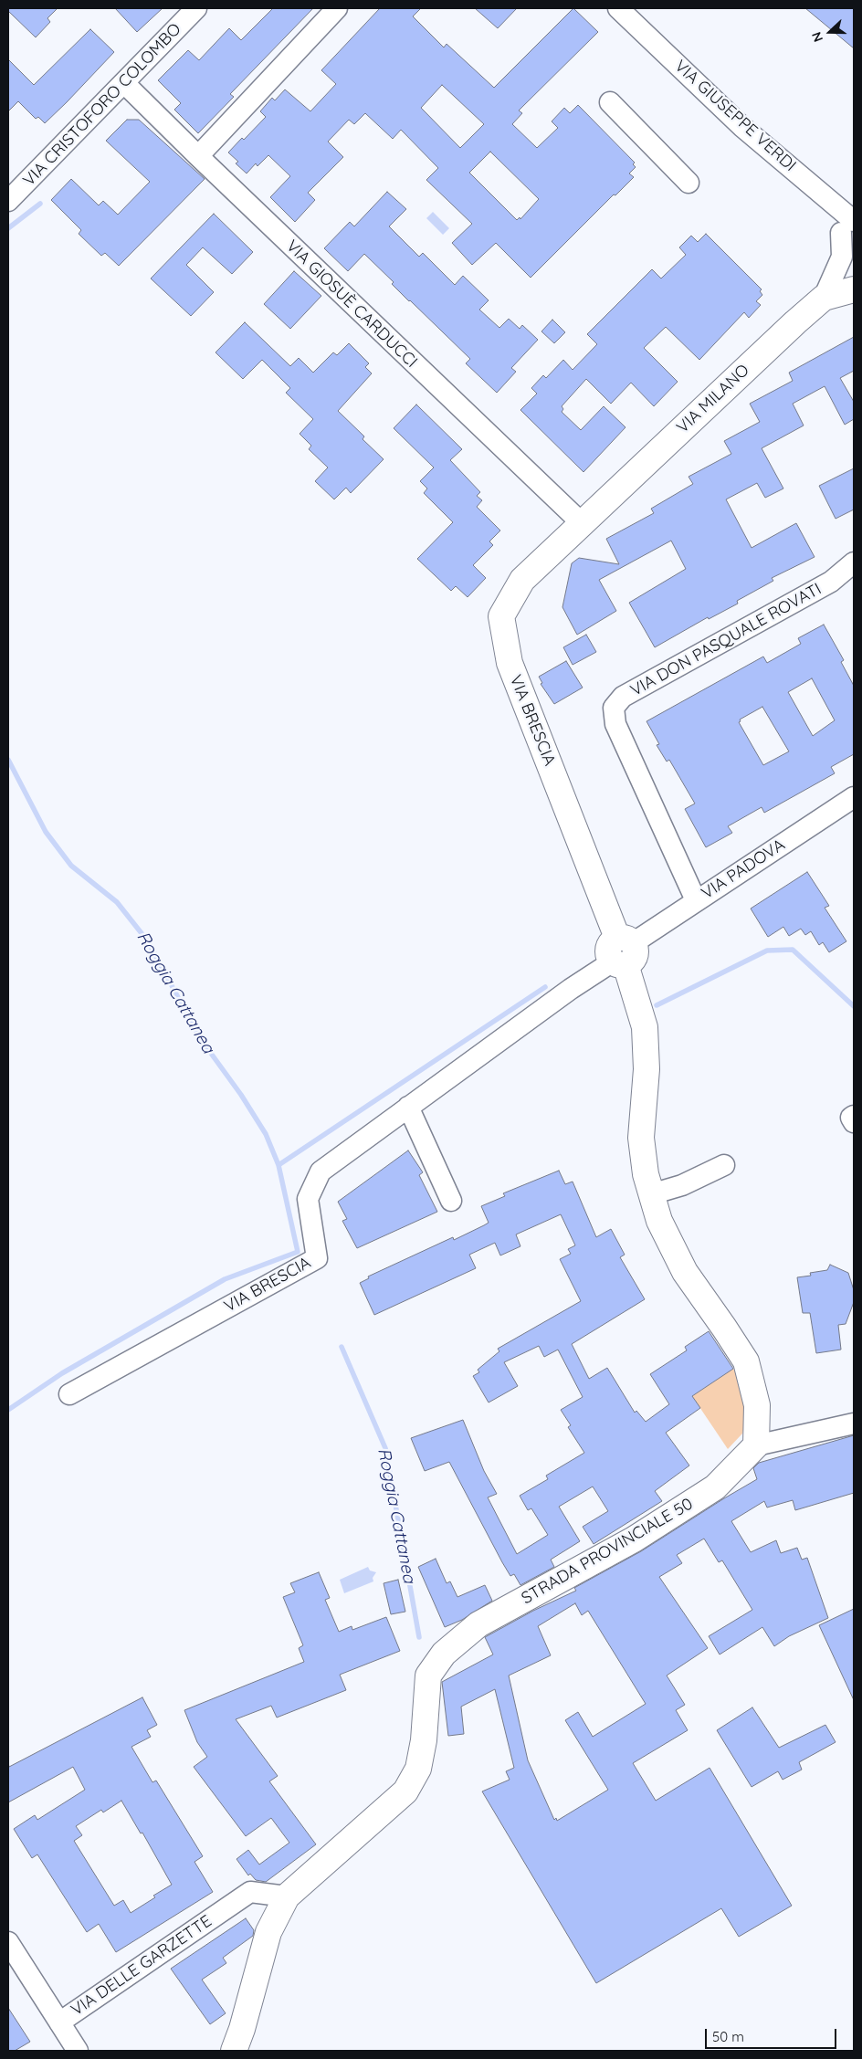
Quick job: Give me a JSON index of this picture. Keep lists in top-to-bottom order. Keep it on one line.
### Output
{"streets":{"street":["VIA CRISTOFORO COLOMBO","VIA GIUSEPPE VERDI","VIA GIOSUÈ CARDUCCI","VIA MILANO","VIA DON PASQUALE ROVATI","VIA BRESCIA","VIA PADOVA","STRADA PROVINCIALE 50","VIA DELLE GARZETTE"]},"crossings":[["VIA CRISTOFORO COLOMBO","VIA GIOSUÈ CARDUCCI"],["VIA GIOSUÈ CARDUCCI","VIA MILANO"],["VIA GIOSUÈ CARDUCCI","VIA BRESCIA"],["VIA MILANO","VIA BRESCIA"],["VIA DON PASQUALE ROVATI","VIA PADOVA"],["VIA BRESCIA","VIA PADOVA"],["STRADA PROVINCIALE 50","VIA DELLE GARZETTE"]],"water":["Roggia Cattanea"],"scale_bar":"50 m","north":"left"}
